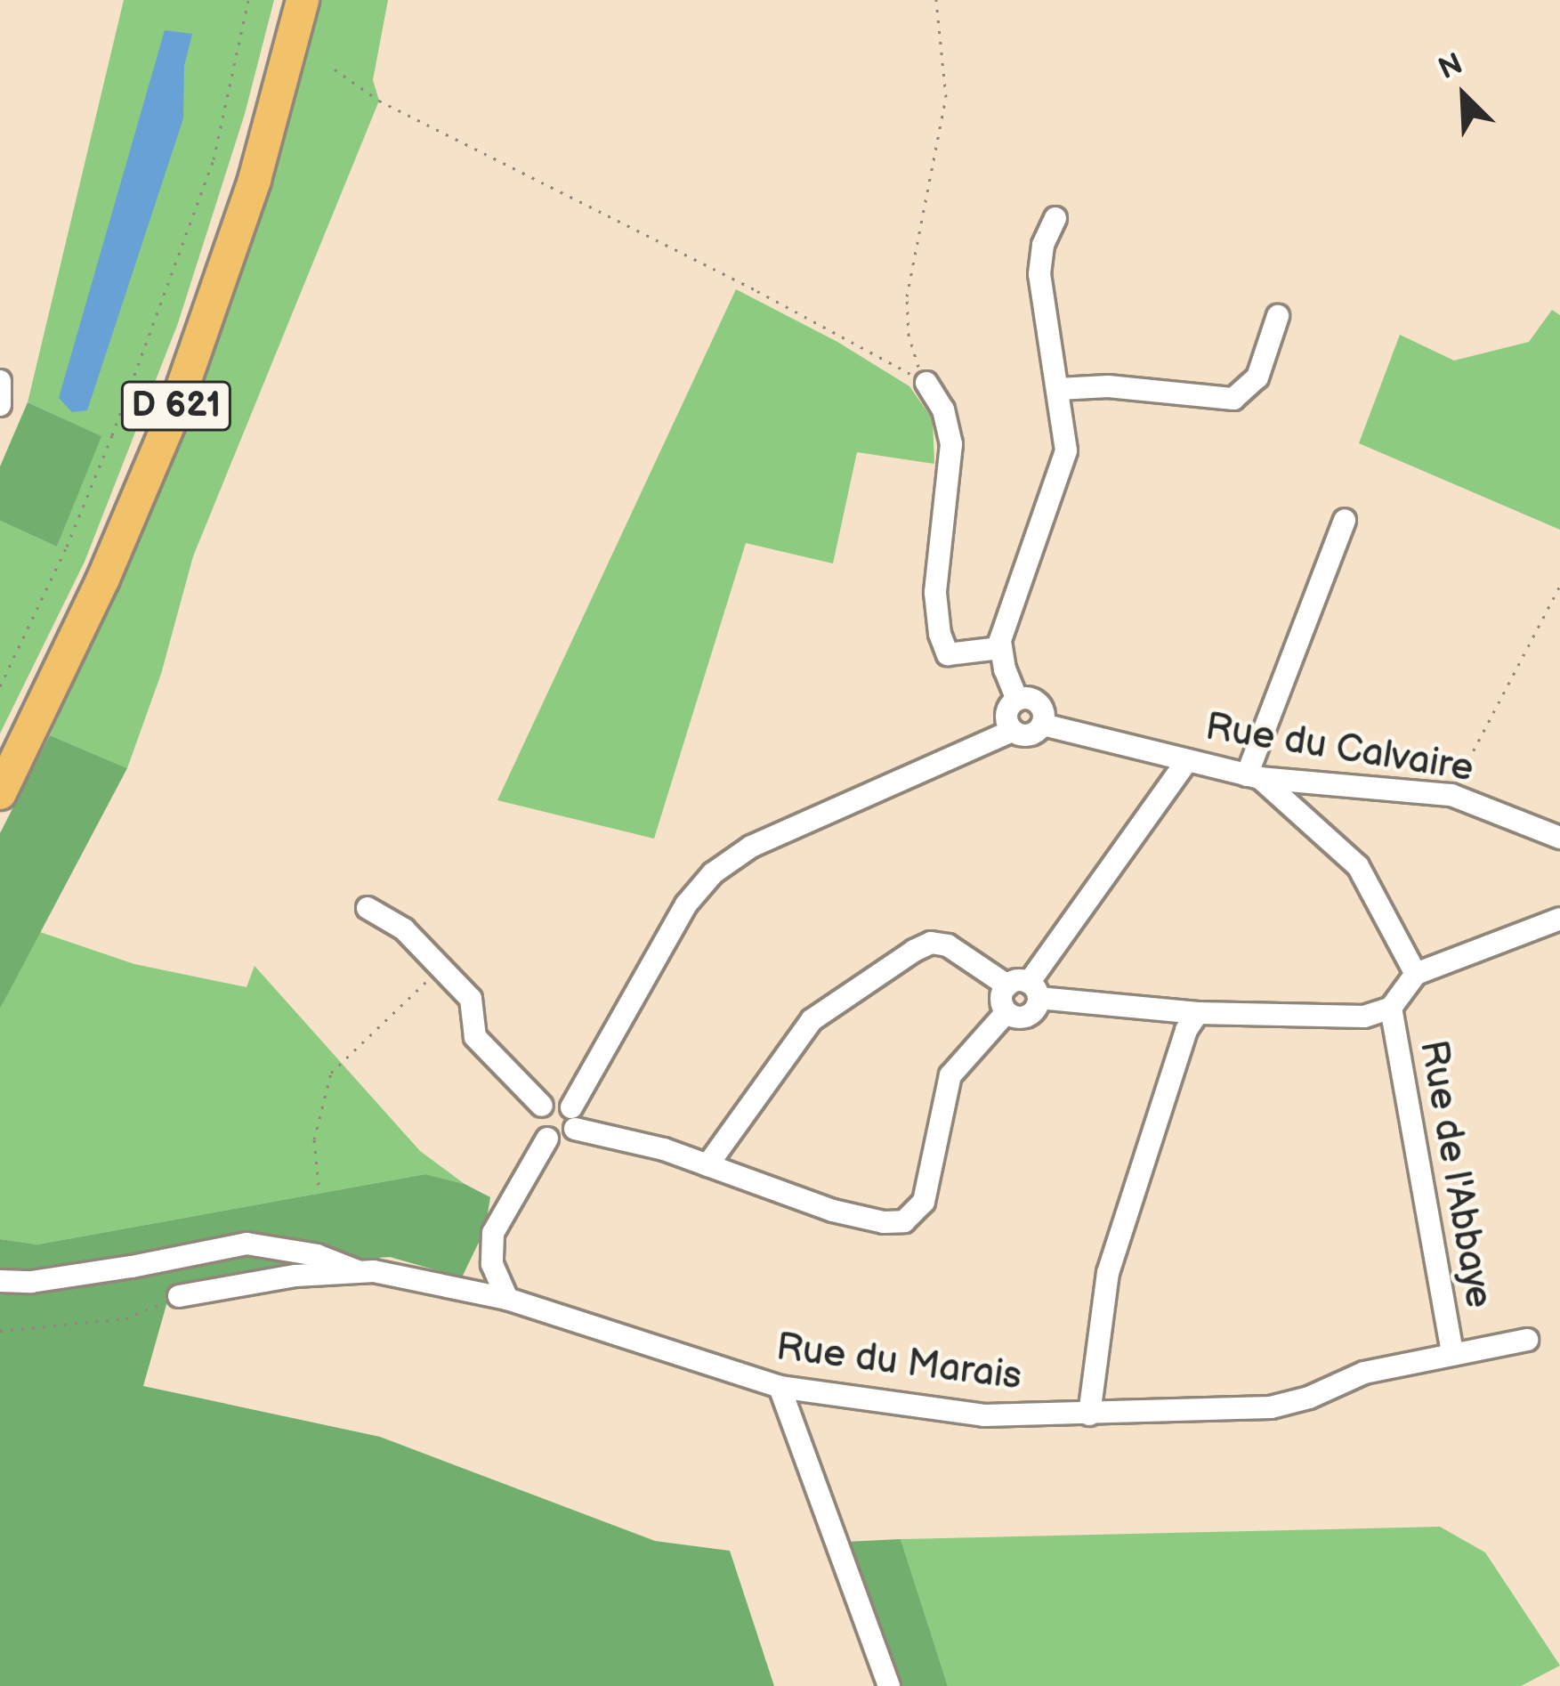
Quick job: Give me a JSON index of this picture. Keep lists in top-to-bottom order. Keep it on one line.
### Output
{"streets":{"highway":["D 621"],"street":["Rue du Calvaire","Rue de l'Abbaye","Rue du Marais"]},"crossings":[["Rue de l'Abbaye","Rue du Marais"]],"north":"top left"}
